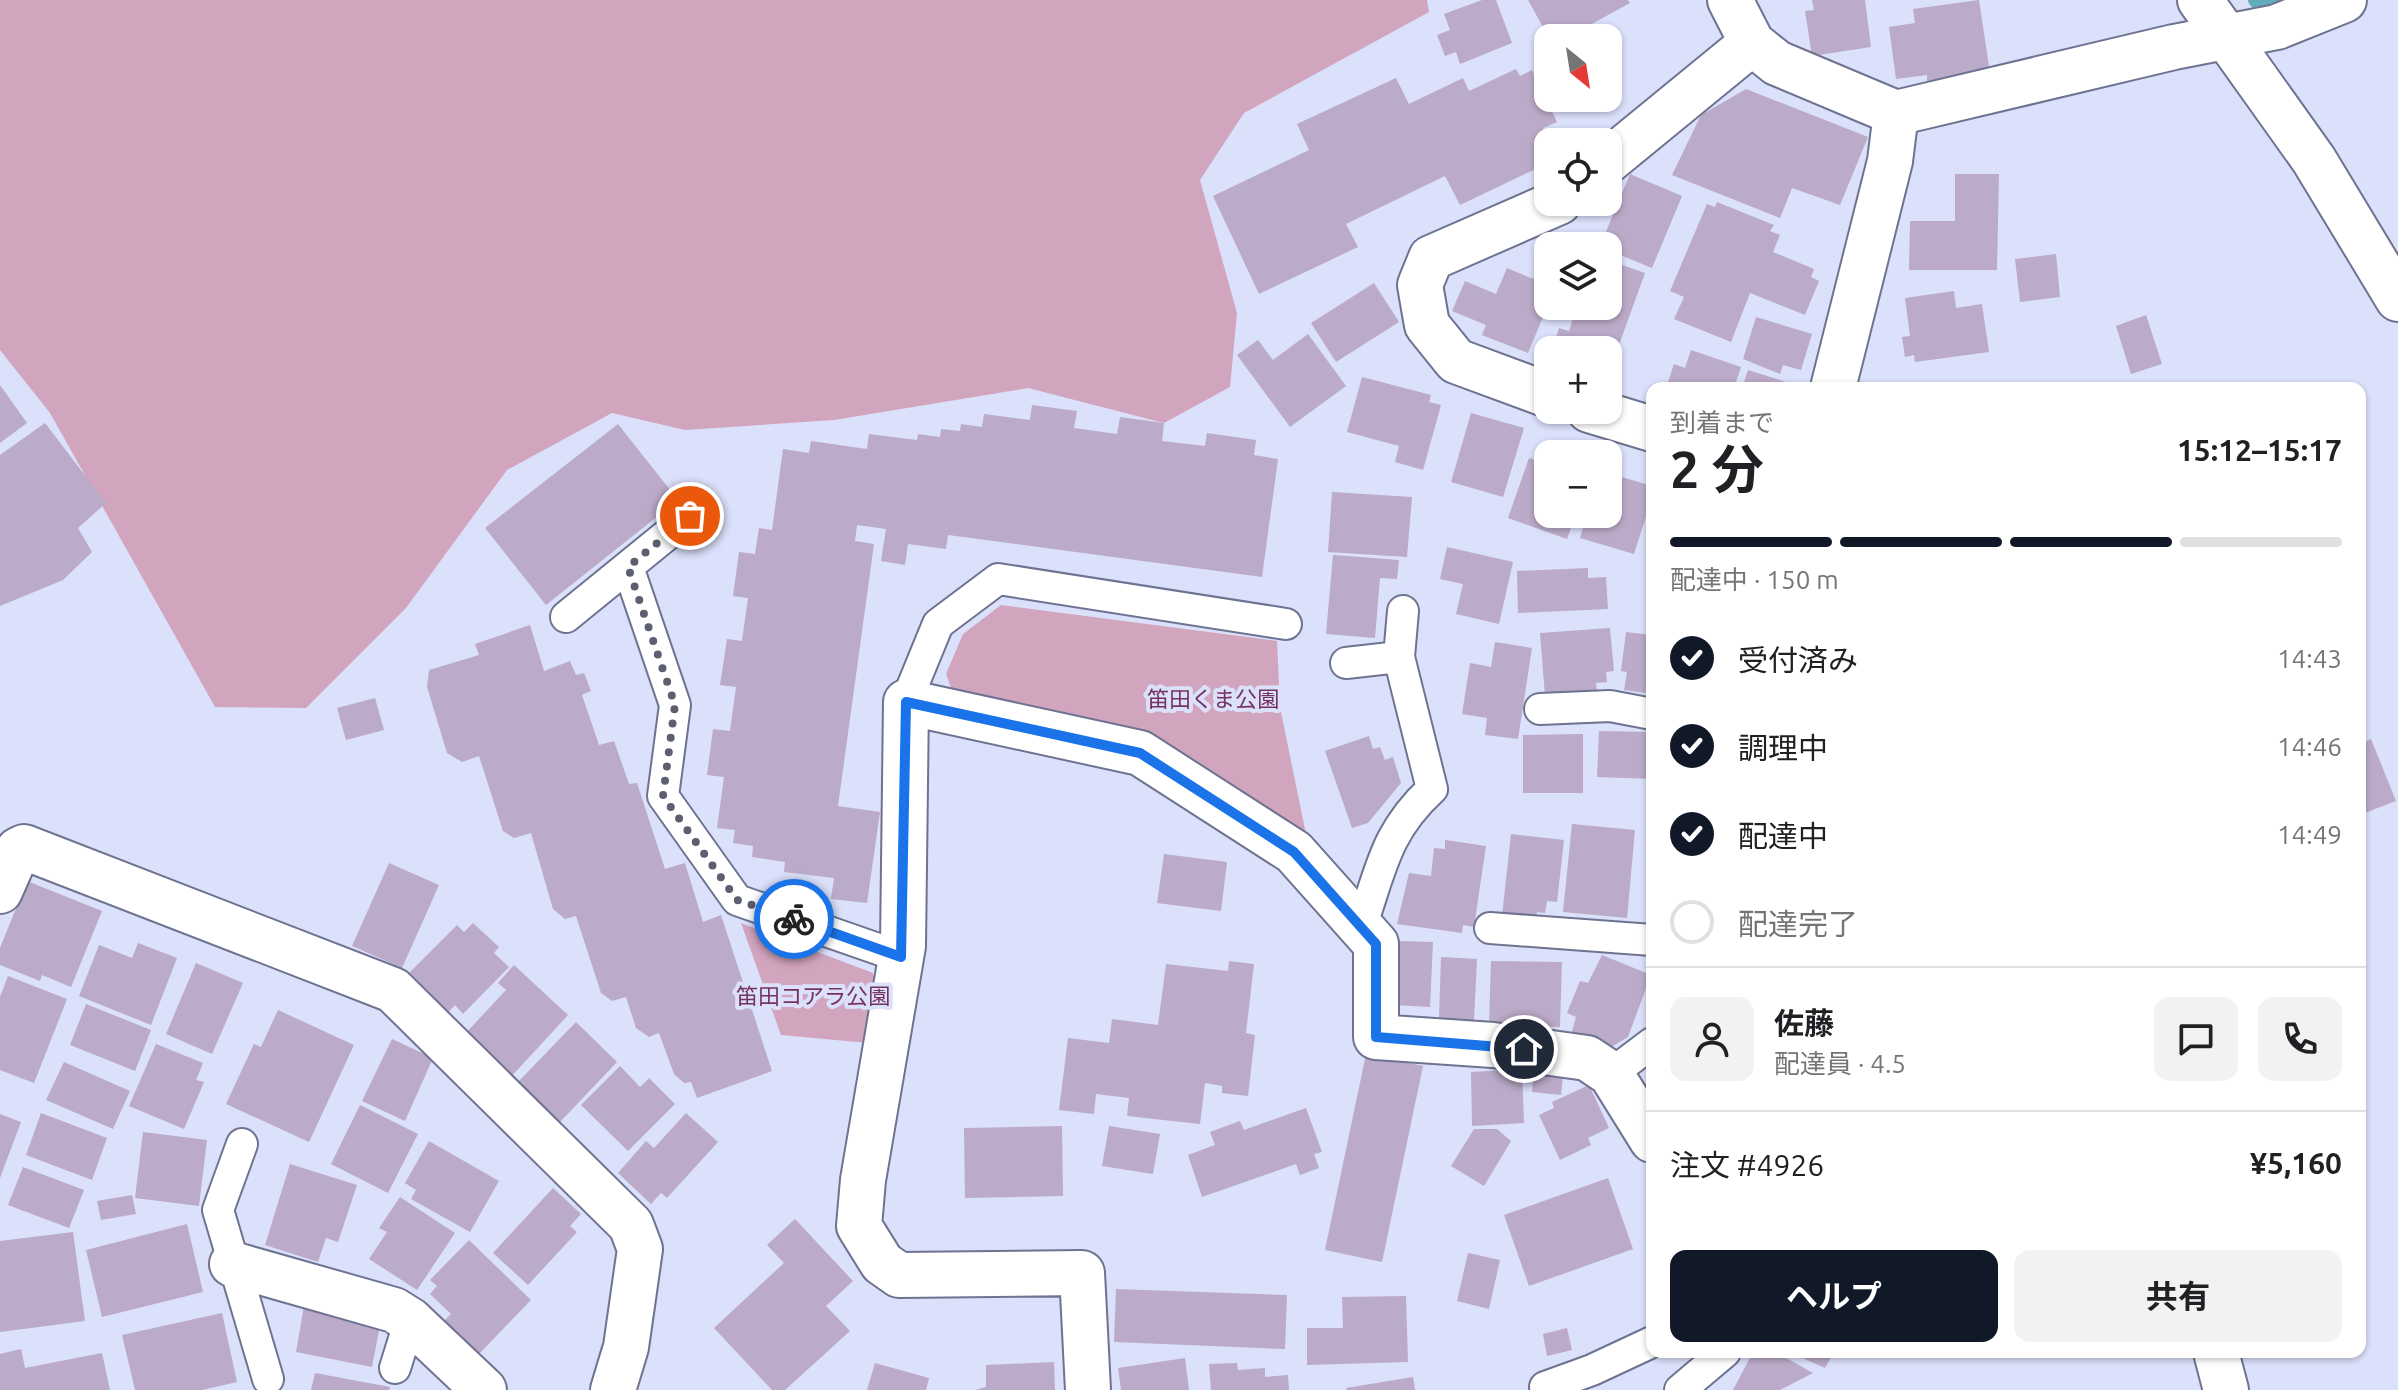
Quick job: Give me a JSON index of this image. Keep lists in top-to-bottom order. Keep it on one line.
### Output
{"parks":["笛田くま公園","笛田コアラ公園"],"north":"bottom right","page":{"map_buttons":["+","−"],"heading":["2 分","到着まで","15:12–15:17"],"panel":["佐藤","配達員 · 4.5","注文 #4926","¥5,160"],"bar":"配達中 · 150 m","list":[["受付済み","14:43"],["調理中","14:46"],["配達中","14:49"],"配達完了"],"buttons":["ヘルプ","共有"]}}
